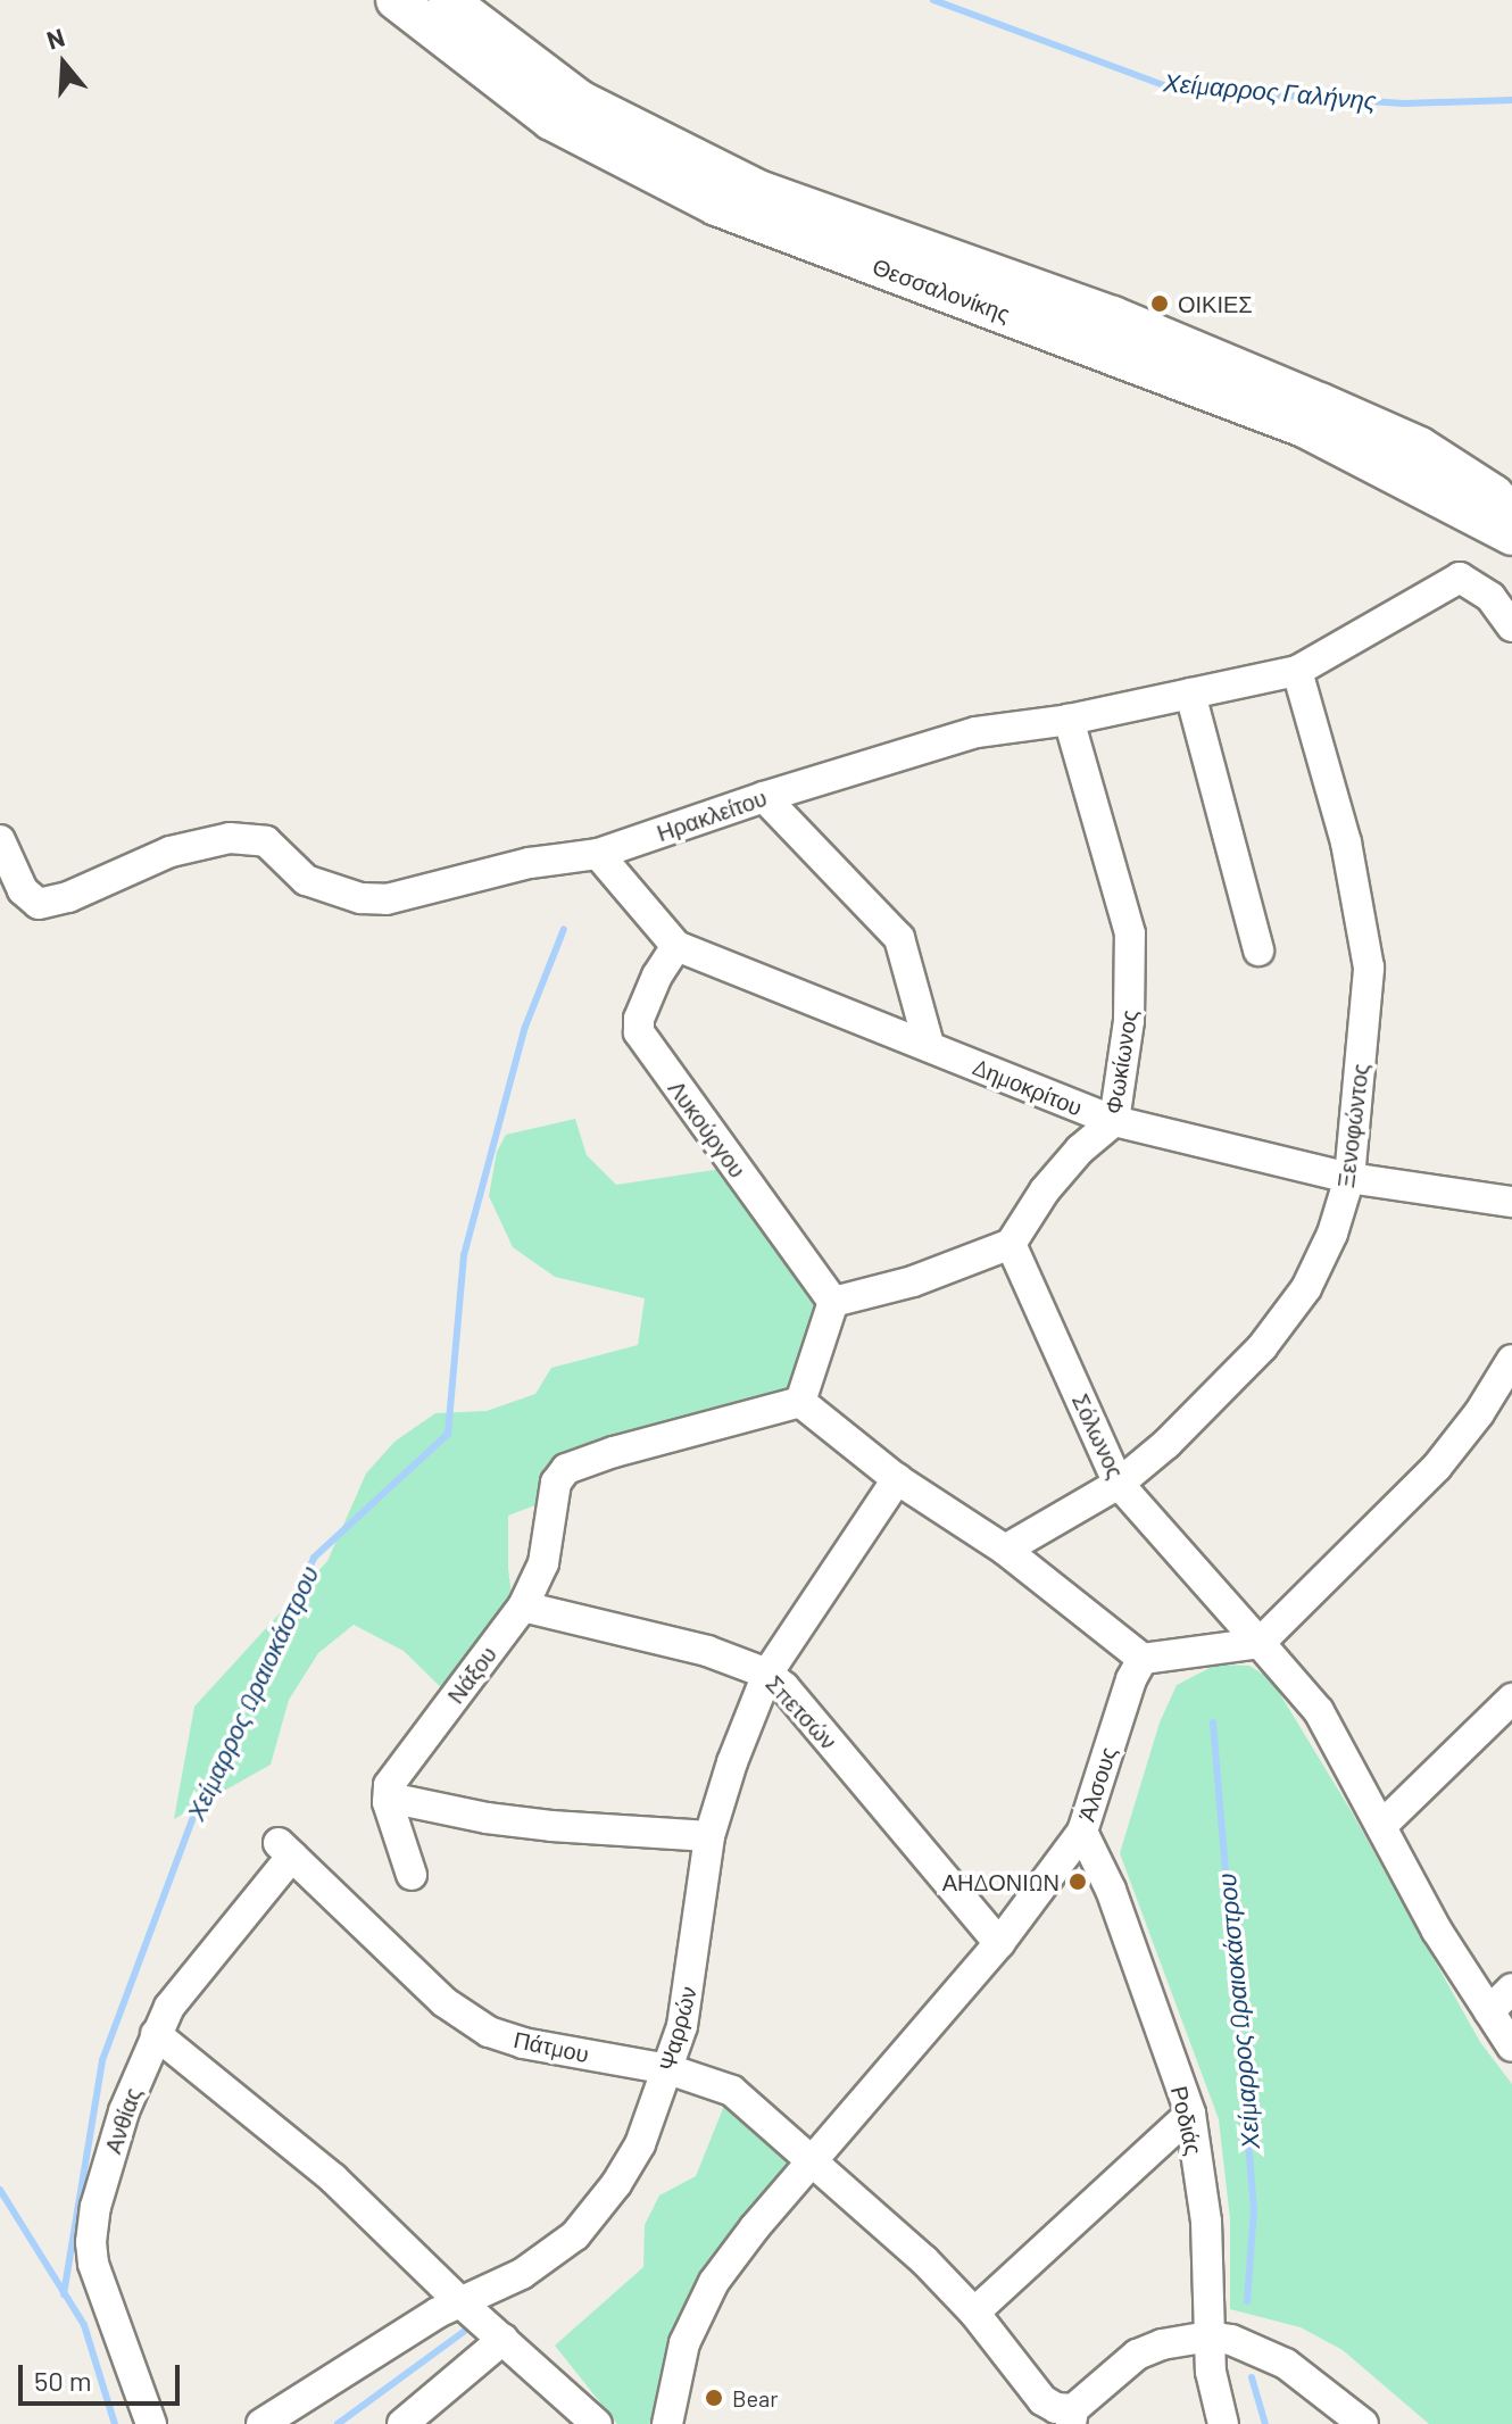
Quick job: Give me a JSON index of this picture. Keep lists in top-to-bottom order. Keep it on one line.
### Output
{"streets":{"main road":["Θεσσαλονίκης"],"street":["Ηρακλείτου","Φωκίωνος","Δημοκρίτου","Ξενοφώντος","Λυκούργου","Σόλωνος","Νάξου","Σπετσών","Άλσους","Ψαρρών","Πάτμου","Ανθίας","Ροδιάς"]},"crossings":[["Ηρακλείτου","Φωκίωνος"],["Ηρακλείτου","Δημοκρίτου"],["Ηρακλείτου","Ξενοφώντος"],["Φωκίωνος","Δημοκρίτου"],["Φωκίωνος","Σόλωνος"],["Δημοκρίτου","Ξενοφώντος"],["Δημοκρίτου","Λυκούργου"],["Ξενοφώντος","Σόλωνος"],["Νάξου","Σπετσών"],["Σπετσών","Άλσους"],["Σπετσών","Ψαρρών"],["Άλσους","Πάτμου"],["Άλσους","Ροδιάς"],["Ψαρρών","Πάτμου"],["Πάτμου","Ανθίας"]],"water":["Χείμαρρος Γαλήνης","Χείμαρρος Ωραιοκάστρου"],"places":["ΟΙΚΙΕΣ","ΑΗΔΟΝΙΩΝ","Bear"],"scale_bar":"50 m","north":"top"}
